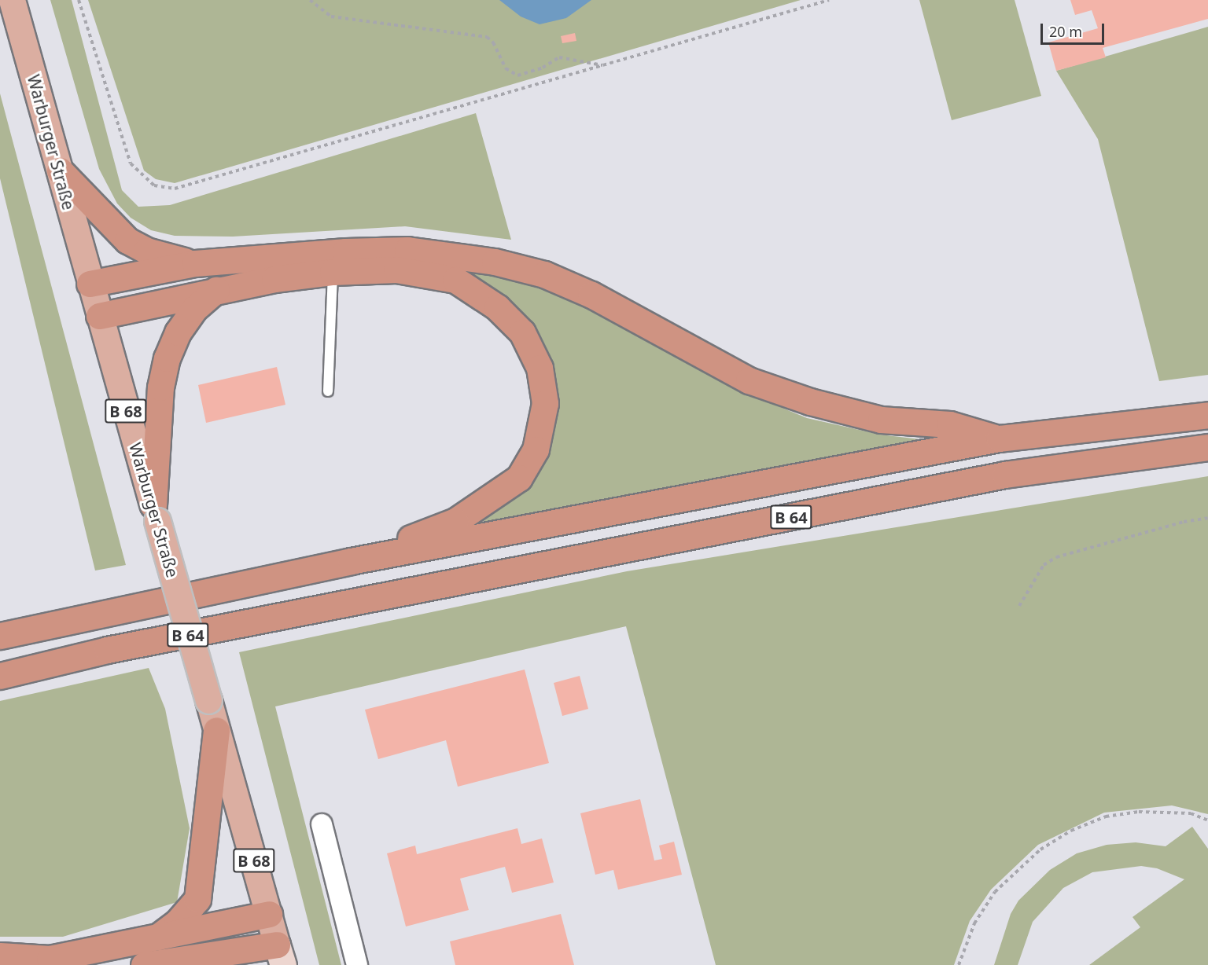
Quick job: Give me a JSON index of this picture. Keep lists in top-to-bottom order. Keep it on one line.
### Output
{"streets":{"highway":["B 64"],"main road":["Warburger Straße","B 68"]},"scale_bar":"20 m"}
